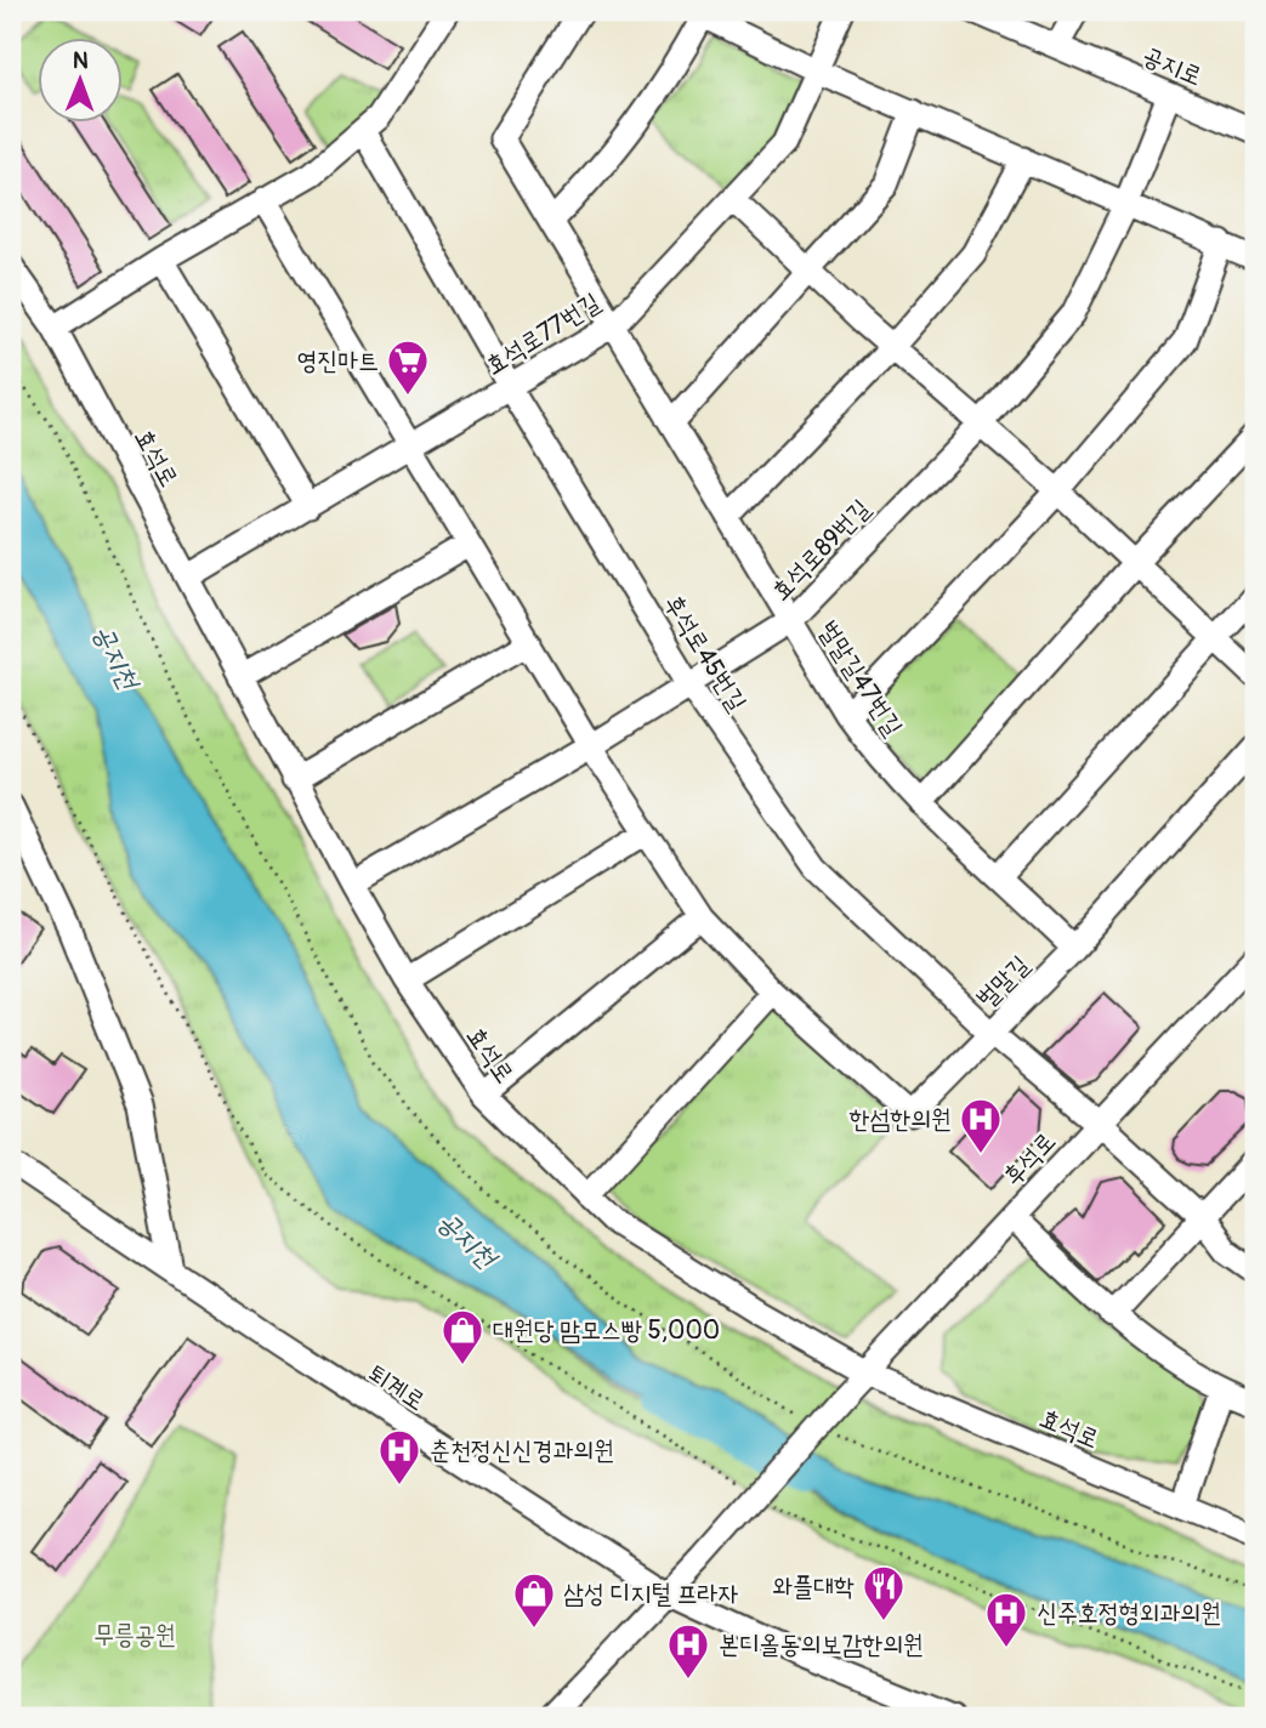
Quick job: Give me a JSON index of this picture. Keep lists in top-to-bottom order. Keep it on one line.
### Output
{"streets":{"street":["공지로","효석로77번길","효석로","효석로89번길","후석로45번길","벌말길47번길","벌말길","후석로","퇴계로"]},"crossings":[["공지로","효석로89번길"],["효석로77번길","효석로"],["효석로77번길","후석로45번길"],["효석로77번길","벌말길47번길"],["효석로77번길","벌말길"],["효석로","효석로89번길"],["효석로","후석로"],["효석로89번길","후석로45번길"],["효석로89번길","벌말길47번길"],["효석로89번길","벌말길"],["후석로45번길","벌말길"],["후석로45번길","후석로"],["벌말길47번길","벌말길"],["후석로","퇴계로"]],"water":["공지천"],"parks":["무릉공원"],"places":{"supermarket":["영진마트"],"hospital":["한섬한의원","춘천정신신경과의원","신주호정형외과의원","본디올동의보감한의원"],"shop":["대원당 맘모스빵 5,000","삼성 디지털 프라자"],"restaurant":["와플대학"]},"north":"top"}
